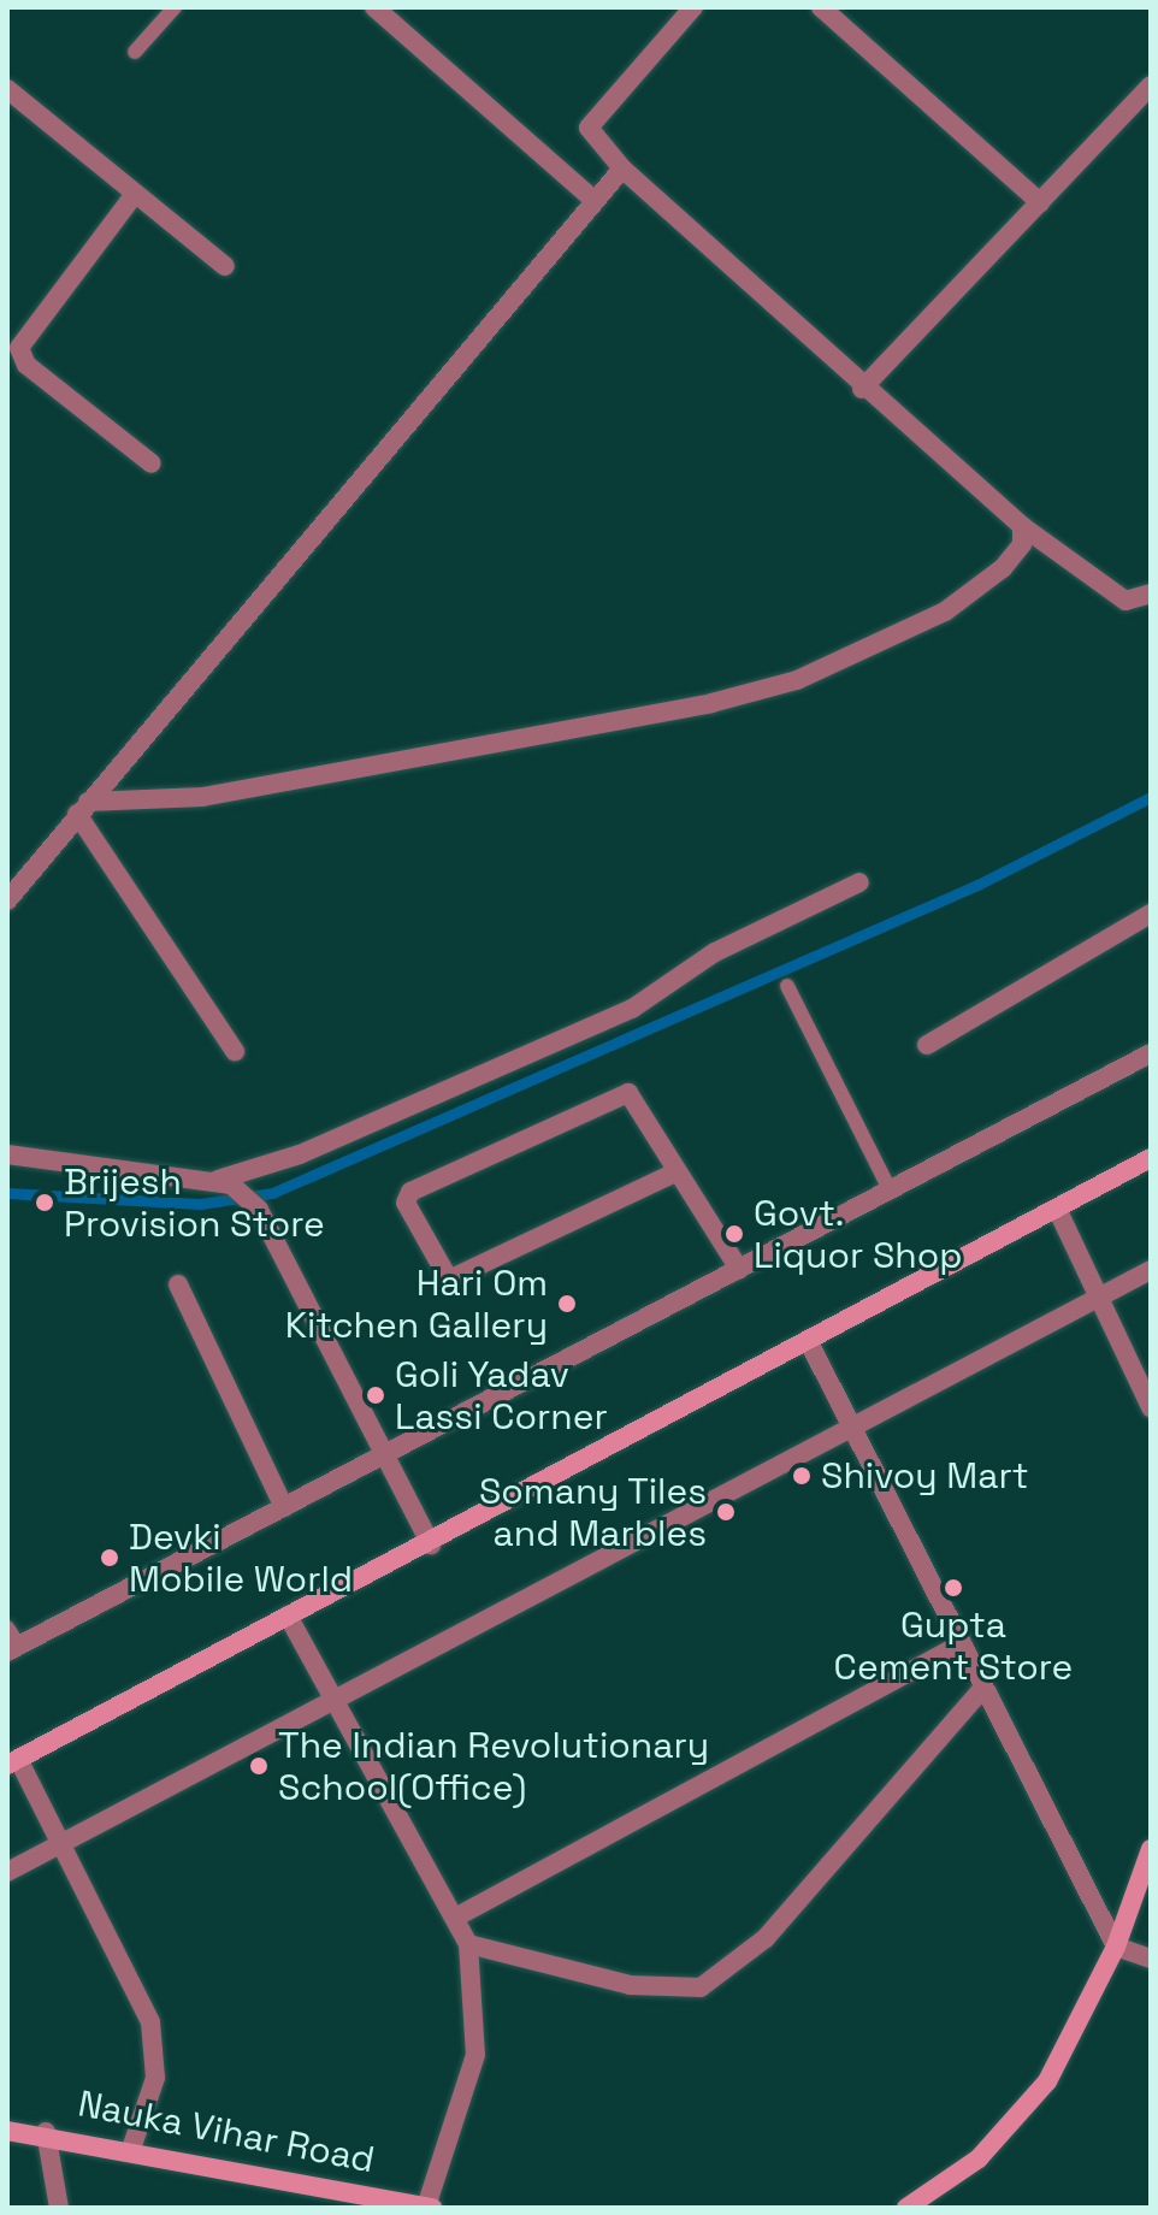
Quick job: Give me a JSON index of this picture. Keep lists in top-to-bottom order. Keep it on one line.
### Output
{"streets":{"main road":["Nauka Vihar Road"]},"places":["Brijesh Provision Store","Govt. Liquor Shop","Hari Om Kitchen Gallery","Goli Yadav Lassi Corner","Shivoy Mart","Somany Tiles and Marbles","Devki Mobile World","Gupta Cement Store","The Indian Revolutionary School(Office)"]}
